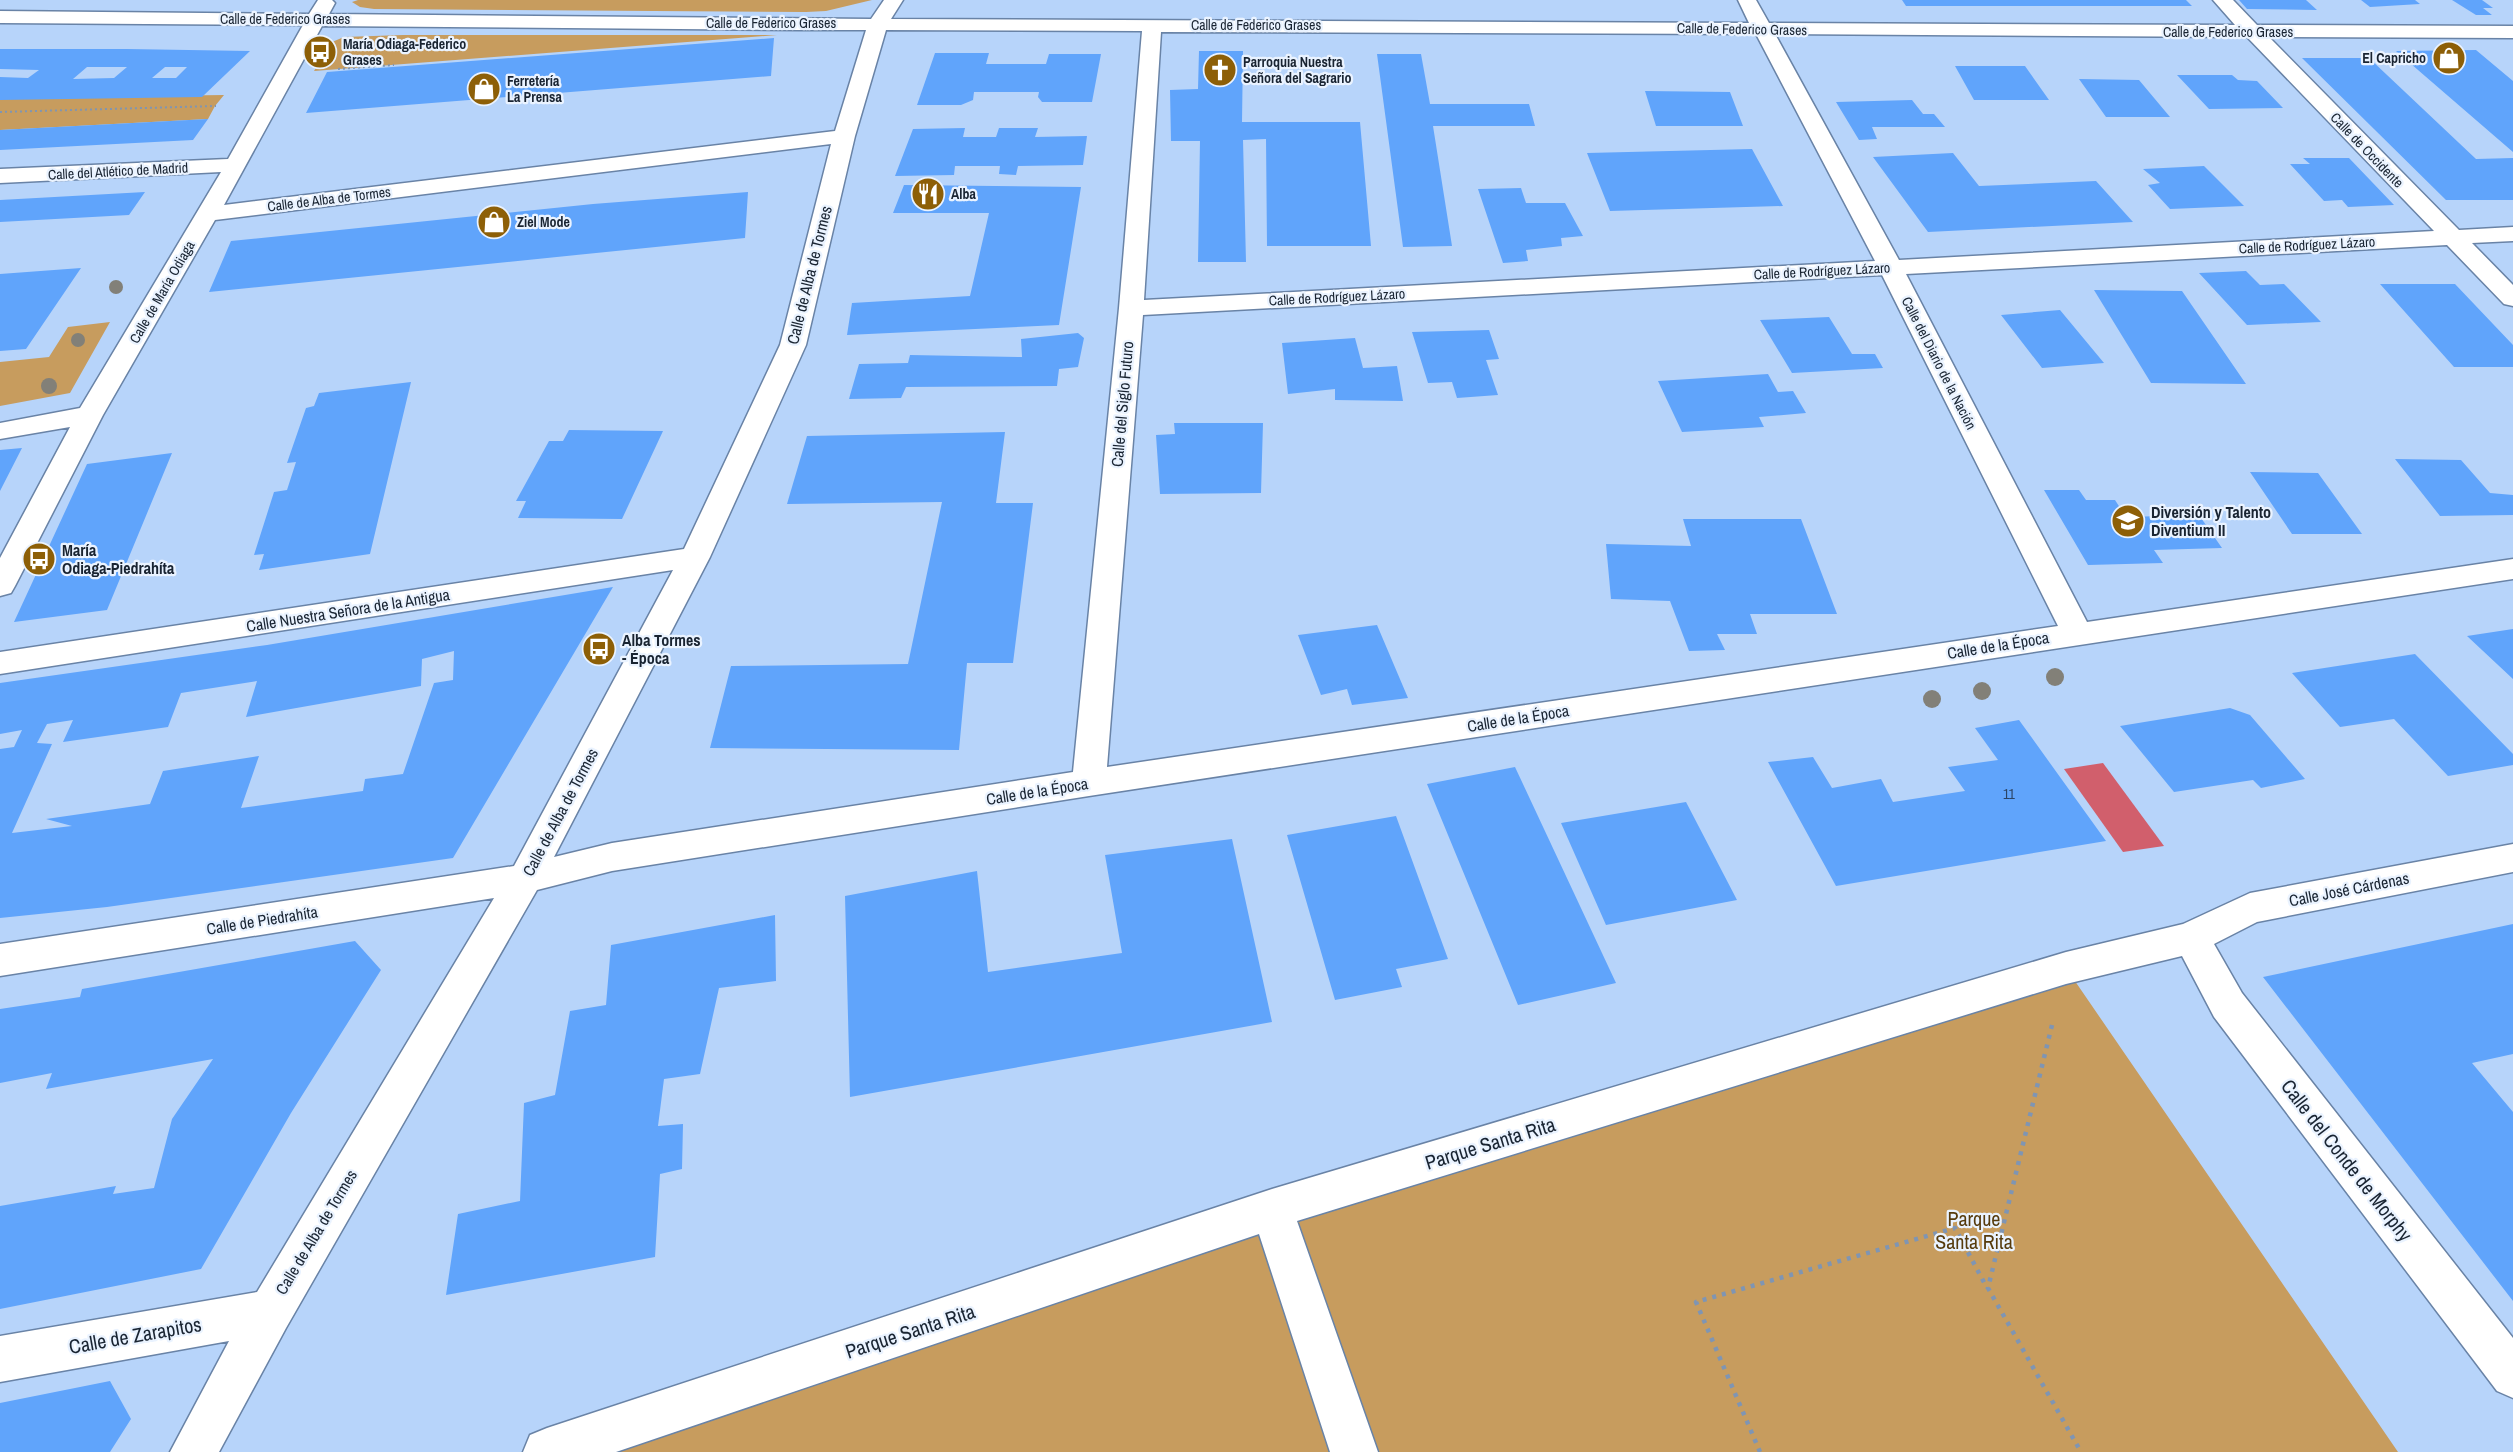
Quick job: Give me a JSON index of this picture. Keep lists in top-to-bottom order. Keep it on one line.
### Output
{"streets":{"street":["Calle de Federico Grases","Calle de Occidente","Calle del Atlético de Madrid","Calle de Alba de Tormes","Calle de Rodríguez Lázaro","Calle de María Odiaga","Calle del Diario de la Nación","Calle del Siglo Futuro","Calle Nuestra Señora de la Antigua","Calle de la Época","Calle José Cárdenas","Calle de Piedrahíta","Parque Santa Rita","Calle del Conde de Morphy","Calle de Zarapitos"]},"crossings":[["Calle de Federico Grases","Calle de Occidente"],["Calle de Federico Grases","Calle de Alba de Tormes"],["Calle de Federico Grases","Calle de María Odiaga"],["Calle de Federico Grases","Calle del Diario de la Nación"],["Calle de Federico Grases","Calle del Siglo Futuro"],["Calle de Occidente","Calle de Rodríguez Lázaro"],["Calle del Atlético de Madrid","Calle de María Odiaga"],["Calle de Alba de Tormes","Calle de María Odiaga"],["Calle de Alba de Tormes","Calle Nuestra Señora de la Antigua"],["Calle de Alba de Tormes","Calle de la Época"],["Calle de Alba de Tormes","Calle de Piedrahíta"],["Calle de Alba de Tormes","Calle de Zarapitos"],["Calle de Rodríguez Lázaro","Calle del Diario de la Nación"],["Calle de Rodríguez Lázaro","Calle del Siglo Futuro"],["Calle del Diario de la Nación","Calle de la Época"],["Calle del Siglo Futuro","Calle de la Época"],["Calle de la Época","Calle de Piedrahíta"],["Calle José Cárdenas","Parque Santa Rita"],["Calle José Cárdenas","Calle del Conde de Morphy"],["Parque Santa Rita","Calle del Conde de Morphy"]],"parks":["Parque Santa Rita"],"places":{"bus stop":["María Odiaga-Federico Grases","María Odiaga-Piedrahíta","Alba Tormes - Época"],"shop":["El Capricho","Ferretería La Prensa","Ziel Mode"],"church":["Parroquia Nuestra Señora del Sagrario"],"restaurant":["Alba"],"school or university":["Diversión y Talento Diventium II"]},"house_numbers":["11"]}
